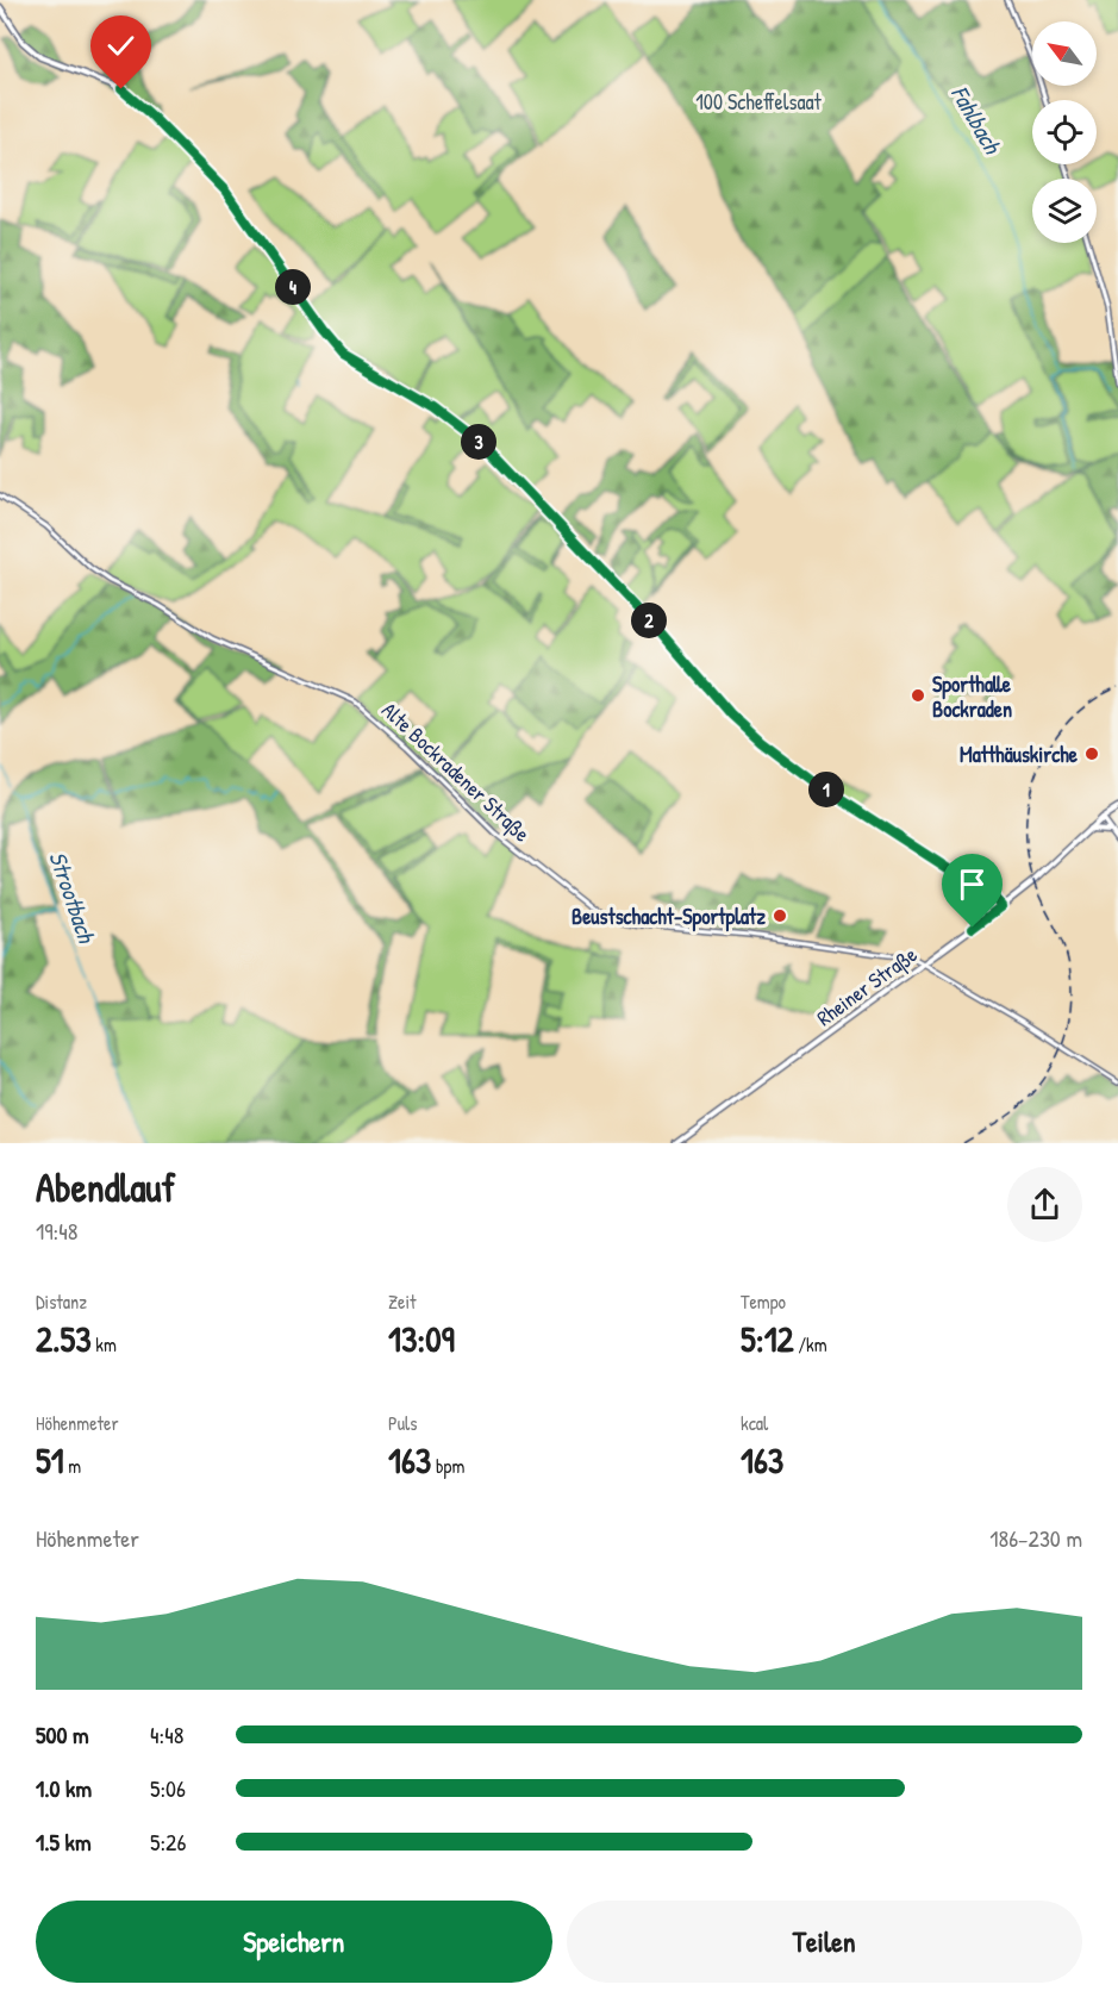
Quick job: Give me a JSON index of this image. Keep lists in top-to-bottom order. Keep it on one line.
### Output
{"streets":{"main road":["Rheiner Straße"],"street":["Alte Bockradener Straße"]},"crossings":[["Alte Bockradener Straße","Rheiner Straße"]],"water":["Fahlbach","Strootbach"],"parks":["100 Scheffelsaat"],"places":["Sporthalle Bockraden","Matthäuskirche","Beustschacht-Sportplatz"],"north":"top left","page":{"pins":["4","3","2","1"],"heading":["Abendlauf","19:48"],"stats":[["Distanz","2.53 km"],["Zeit","13:09"],["Tempo","5:12 /km"],["Höhenmeter","51 m"],["Puls","163 bpm"],["kcal","163"]],"chart":["Höhenmeter","186–230 m"],"list":[{"name":"500 m","note":"4:48"},{"name":"1.0 km","note":"5:06"},{"name":"1.5 km","note":"5:26"}],"buttons":["Speichern","Teilen"]}}
